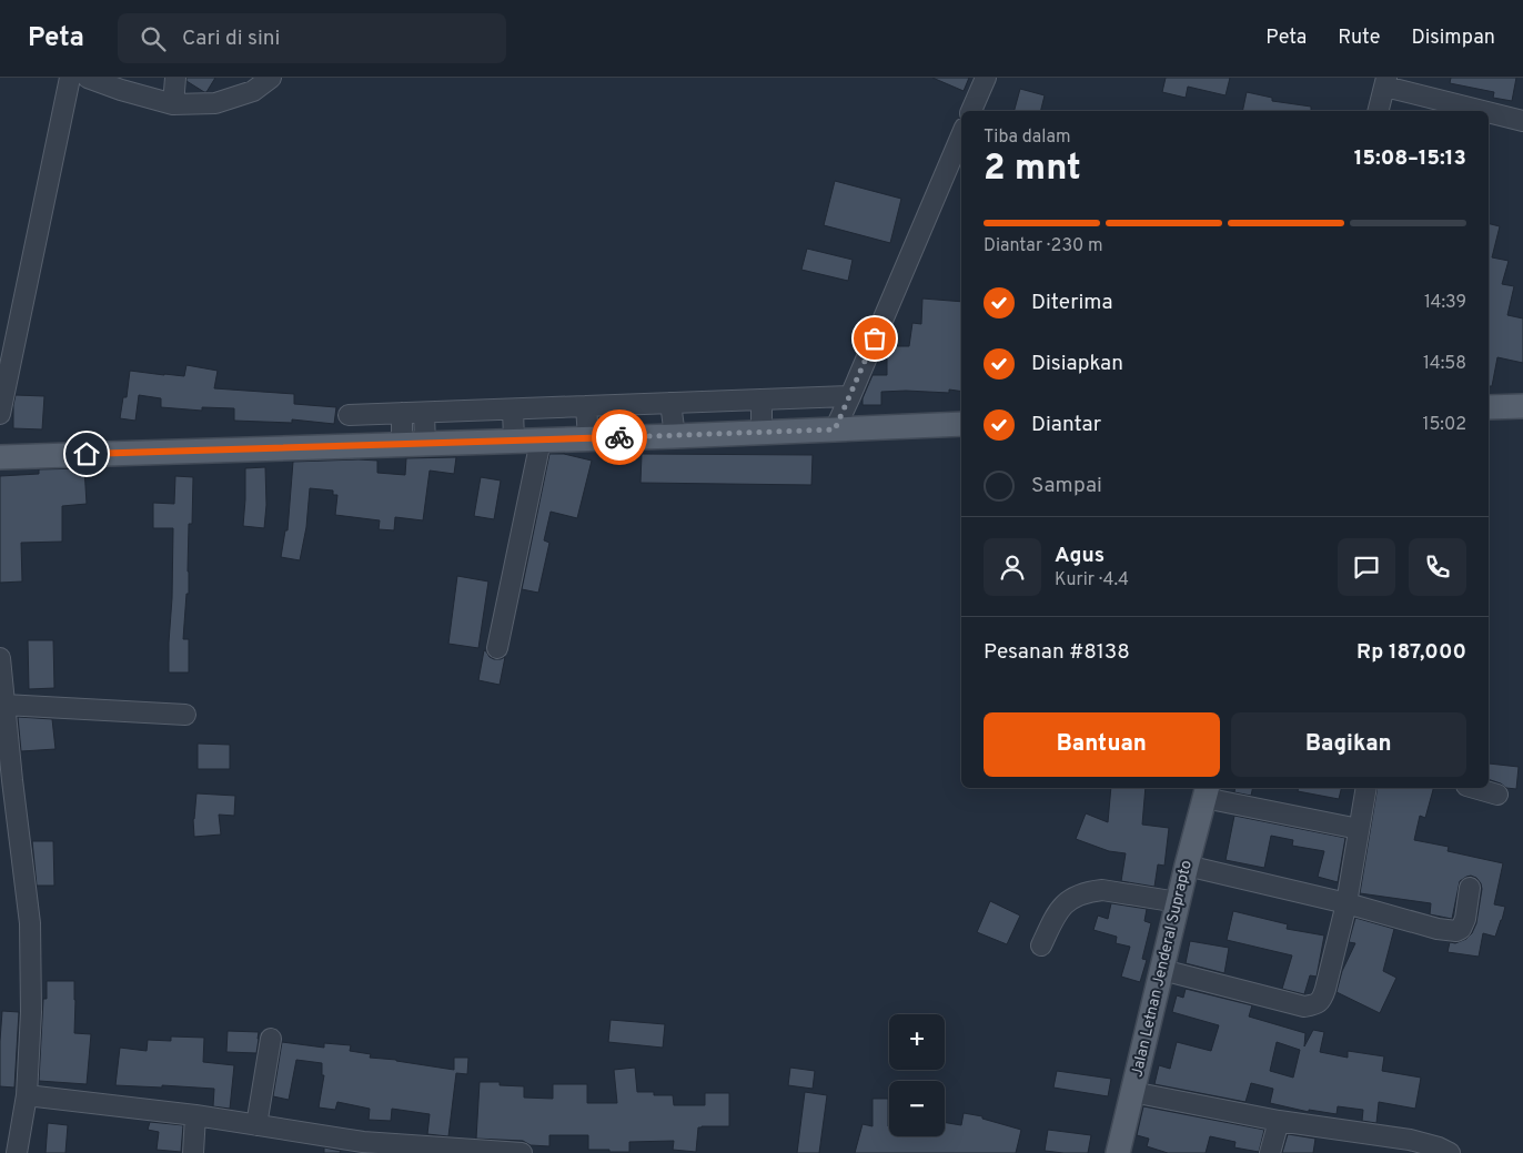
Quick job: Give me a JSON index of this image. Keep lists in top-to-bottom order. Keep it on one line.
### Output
{"streets":{"main road":["Jalan Letnan Jenderal Suprapto"]},"page":{"header":"Peta","search":"Cari di sini","nav":["Peta","Rute","Disimpan"],"heading":["2 mnt","Tiba dalam","15:08–15:13"],"panel":["Agus","Kurir · 4.4","Pesanan #8138","Rp 187,000"],"bar":"Diantar · 230 m","list":[["Diterima","14:39"],["Disiapkan","14:58"],["Diantar","15:02"],"Sampai"],"buttons":["Bantuan","Bagikan"],"map_buttons":["+","−"]}}
